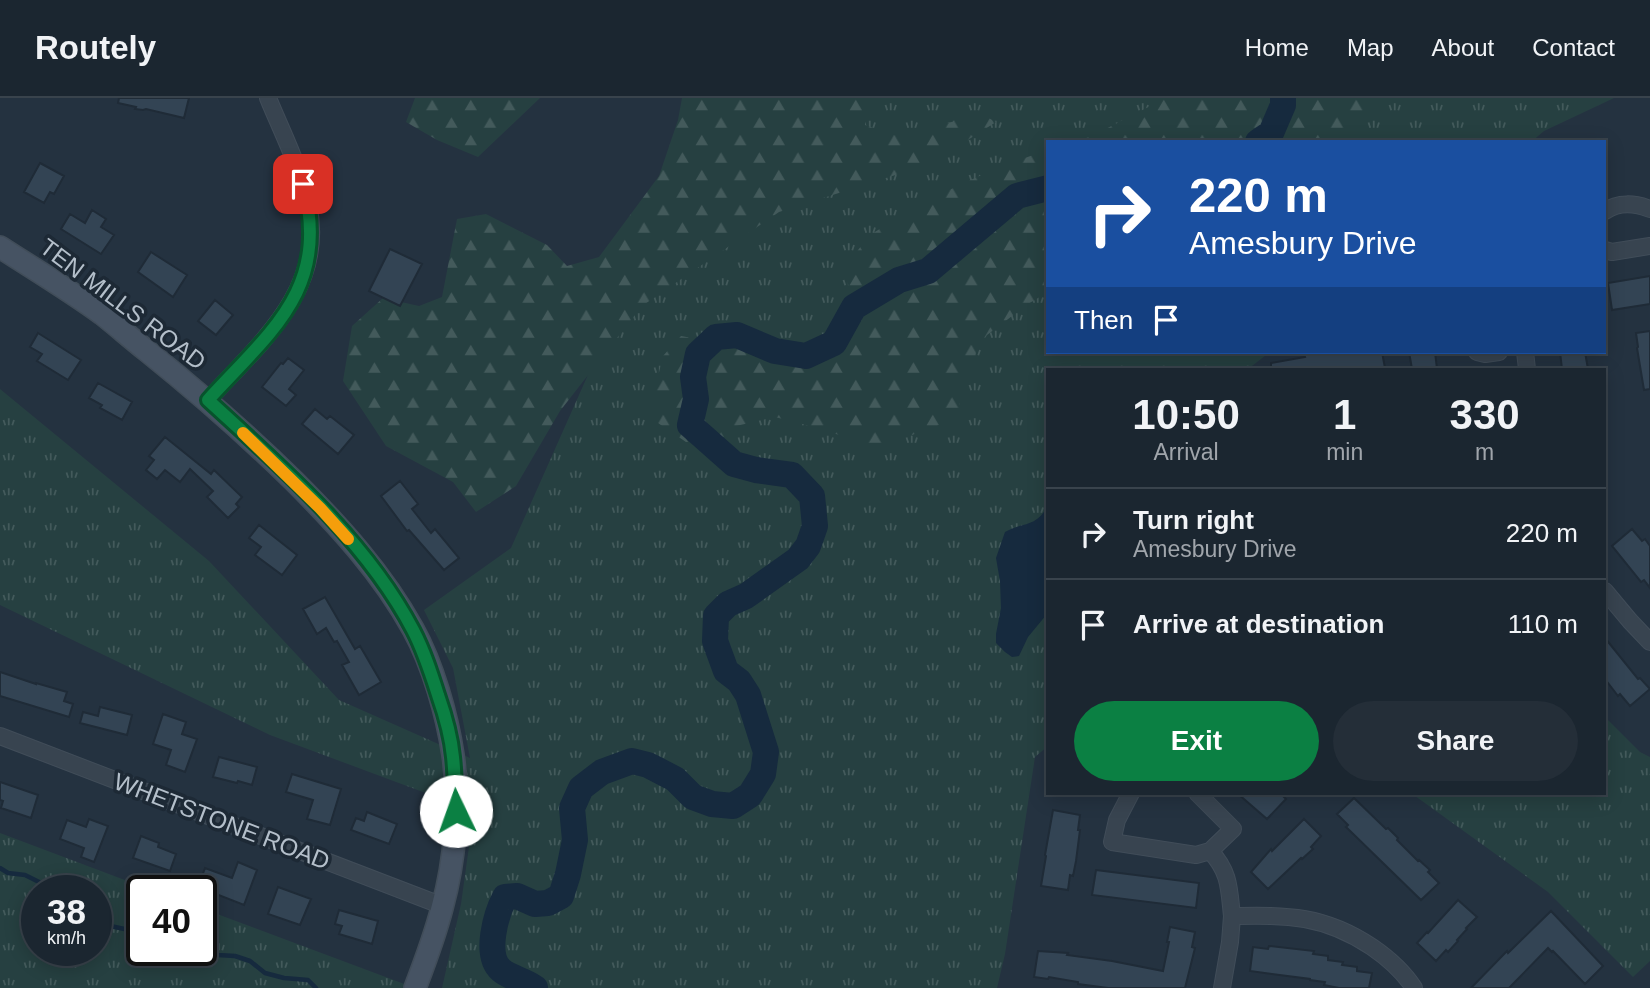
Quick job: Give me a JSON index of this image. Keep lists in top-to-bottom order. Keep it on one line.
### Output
{"streets":{"street":["TEN MILLS ROAD","WHETSTONE ROAD"]},"crossings":[["TEN MILLS ROAD","WHETSTONE ROAD"]],"page":{"header":"Routely","nav":["Home","Map","About","Contact"],"turn":["220 m","Amesbury Drive"],"then":"Then","eta":["10:50","Arrival","1","min","330","m"],"list":[{"name":"Turn right","note":"Amesbury Drive","value":"220 m"},{"name":"Arrive at destination","value":"110 m"}],"buttons":["Exit","Share"],"speed":"38 km/h","limit":"40"}}
